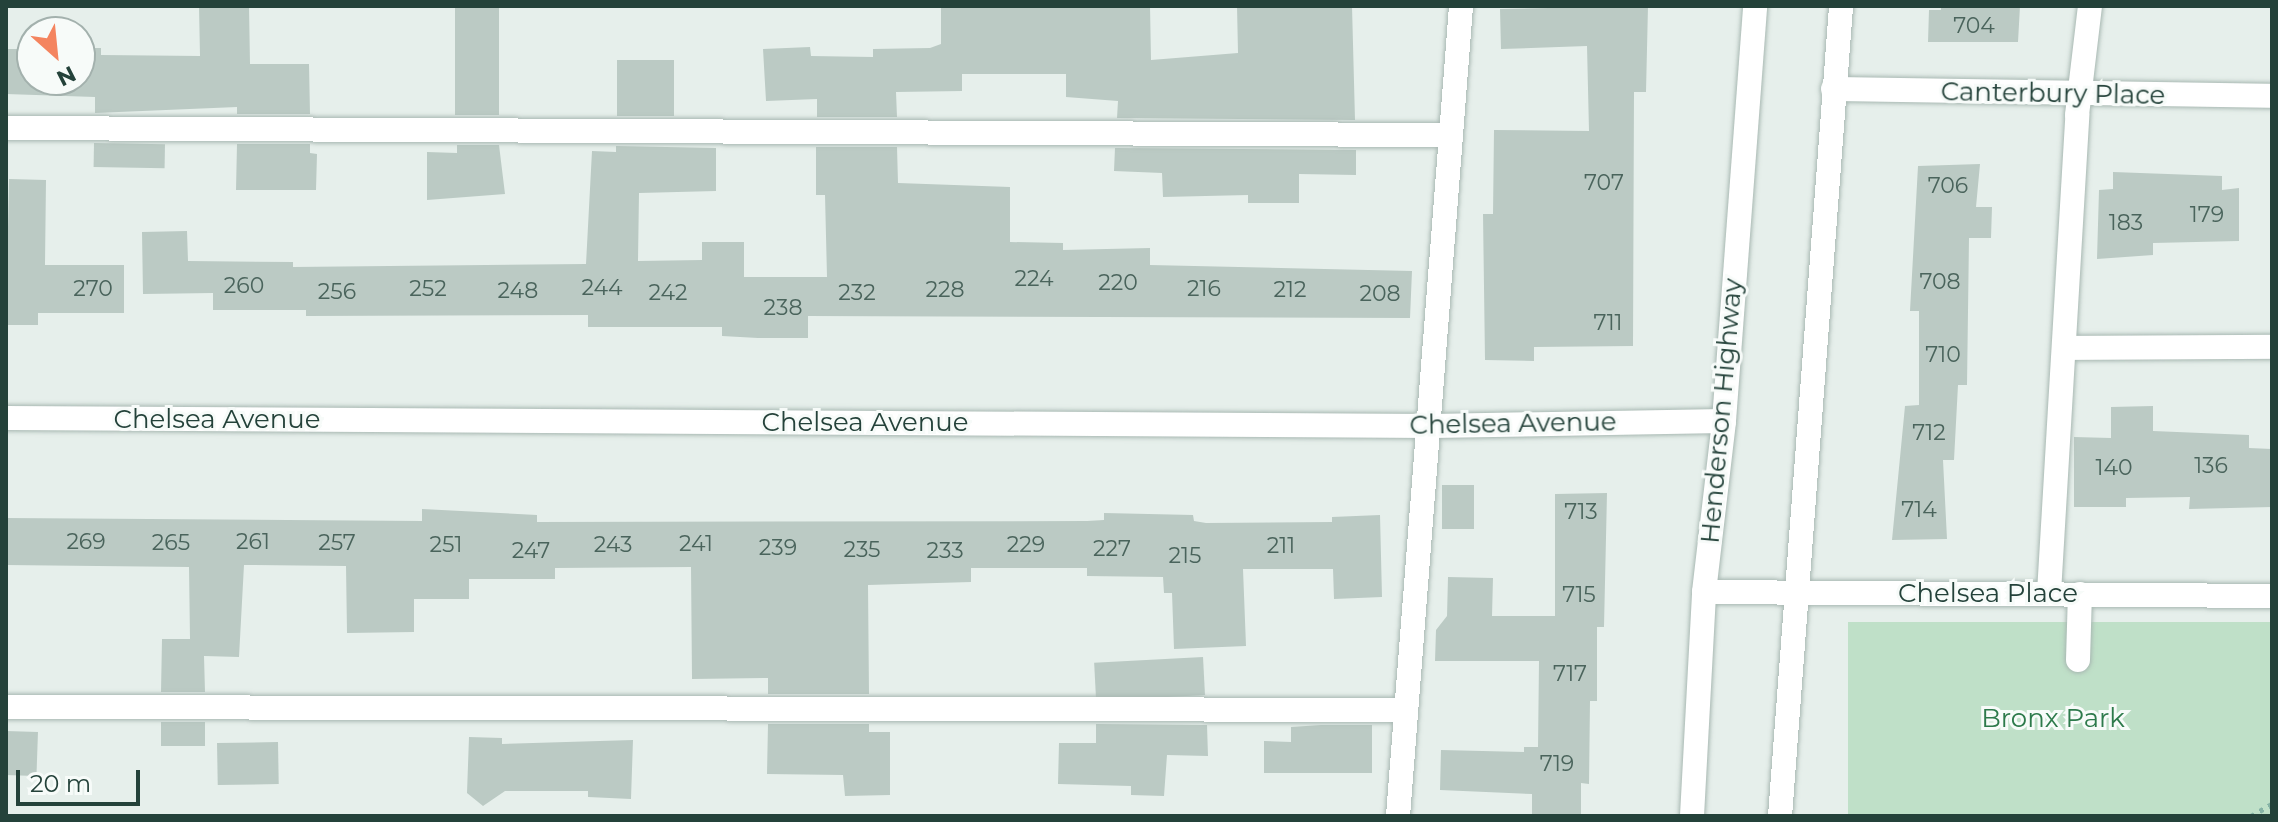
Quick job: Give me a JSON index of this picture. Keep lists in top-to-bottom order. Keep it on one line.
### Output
{"streets":{"street":["Canterbury Place","Henderson Highway","Chelsea Avenue","Chelsea Place"]},"crossings":[["Henderson Highway","Chelsea Avenue"],["Henderson Highway","Chelsea Place"]],"parks":["Bronx Park"],"house_numbers":["704","707","706","179","183","224","708","220","260","244","270","252","216","228","212","248","256","242","232","208","238","711","710","712","136","140","714","713","269","261","265","257","241","251","243","229","211","239","227","235","247","233","215","715","717","719"],"scale_bar":"20 m","north":"bottom right"}
